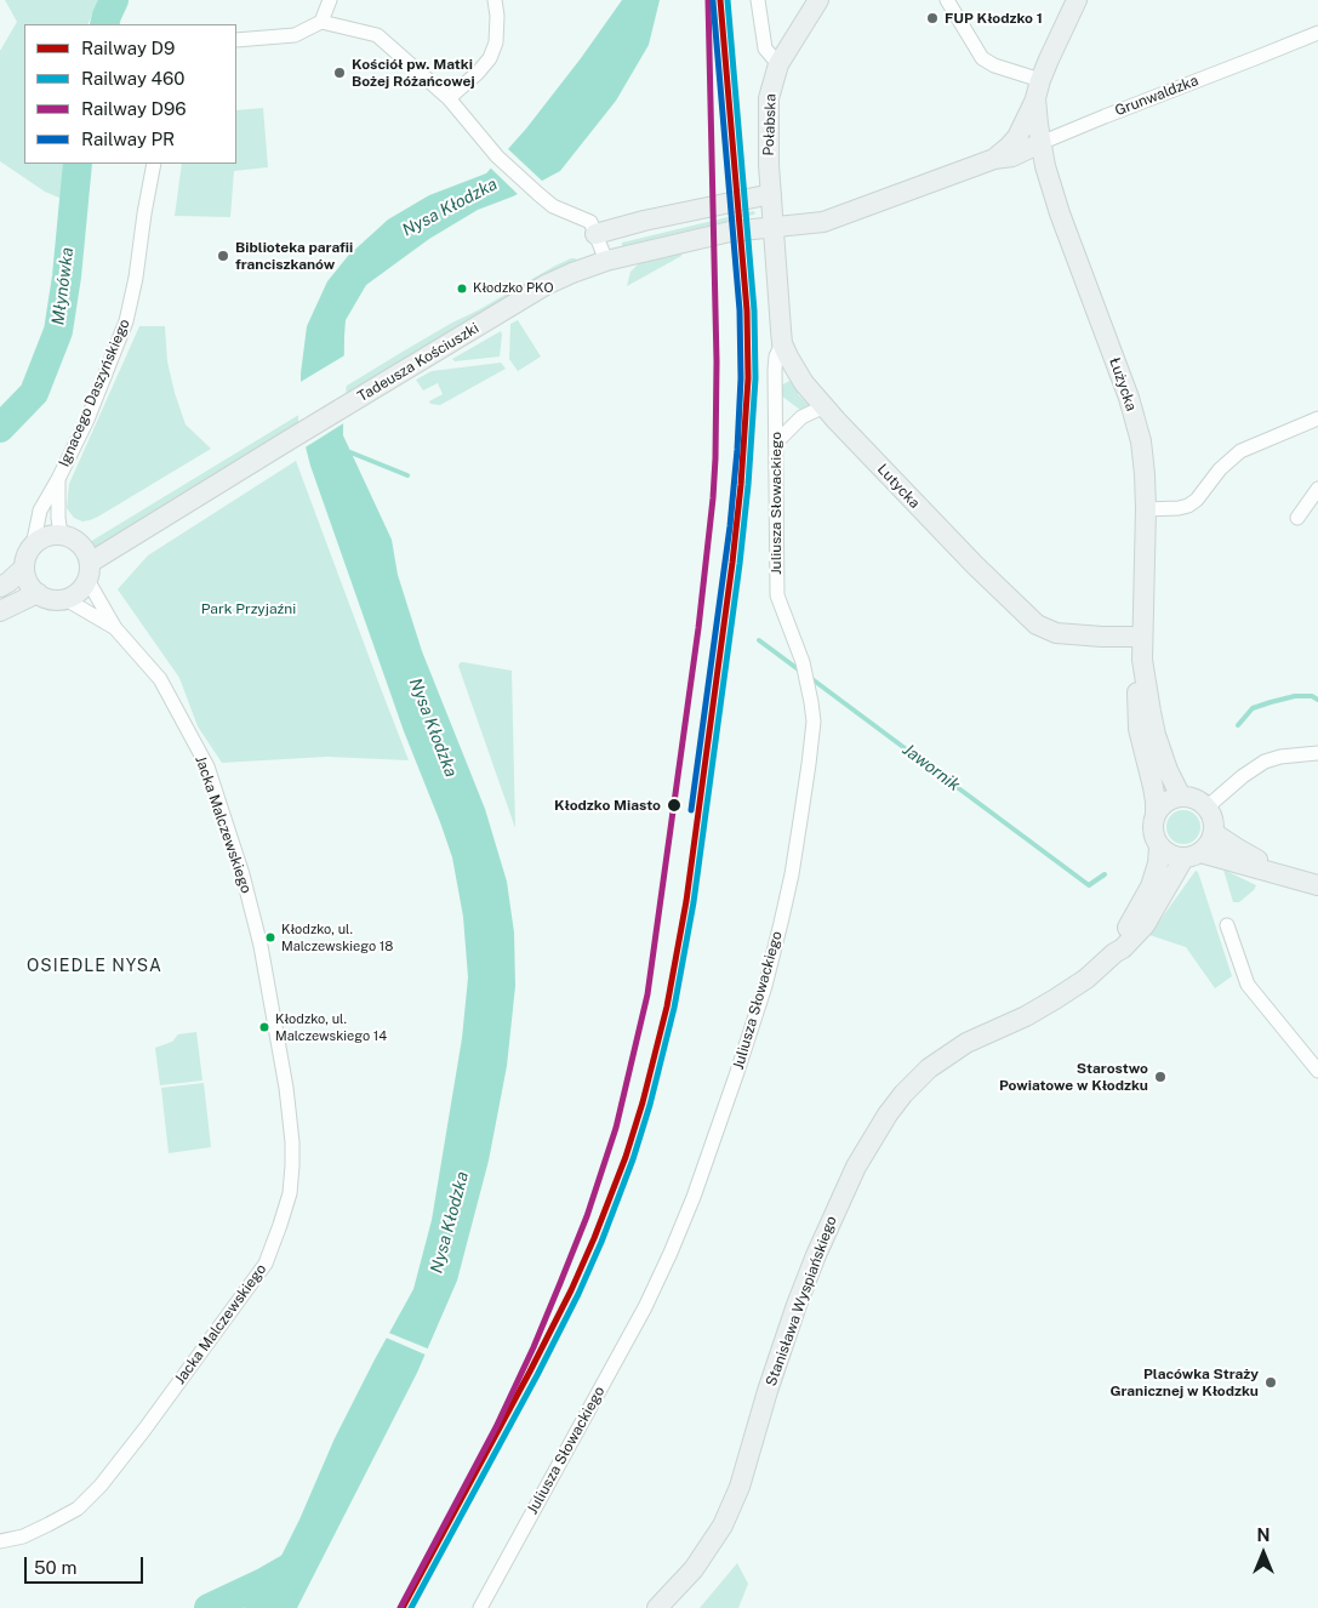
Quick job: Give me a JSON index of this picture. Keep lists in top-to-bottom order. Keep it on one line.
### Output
{"streets":{"main road":["Grunwaldzka","Połabska","Tadeusza Kościuszki","Łużycka","Lutycka","Stanisława Wyspiańskiego"],"street":["Ignacego Daszyńskiego","Juliusza Słowackiego","Jacka Malczewskiego"]},"crossings":[["Grunwaldzka","Połabska"],["Grunwaldzka","Tadeusza Kościuszki"],["Grunwaldzka","Łużycka"],["Grunwaldzka","Lutycka"],["Połabska","Tadeusza Kościuszki"],["Połabska","Lutycka"],["Tadeusza Kościuszki","Ignacego Daszyńskiego"],["Tadeusza Kościuszki","Lutycka"],["Tadeusza Kościuszki","Jacka Malczewskiego"],["Łużycka","Lutycka"],["Ignacego Daszyńskiego","Jacka Malczewskiego"],["Lutycka","Juliusza Słowackiego"]],"districts":["OSIEDLE NYSA"],"water":["Nysa Kłodzka","Młynówka","Jawornik"],"parks":["Park Przyjaźni"],"places":["FUP Kłodzko 1","Kościół pw. Matki Bożej Różańcowej","Biblioteka parafii franciszkanów","Kłodzko PKO","Kłodzko Miasto","Kłodzko, ul. Malczewskiego 18","Kłodzko, ul. Malczewskiego 14","Starostwo Powiatowe w Kłodzku","Placówka Straży Granicznej w Kłodzku"],"lines":["rail line D9","rail line 460","rail line D96","rail line PR"],"legend":["Railway D9","Railway 460","Railway D96","Railway PR"],"scale_bar":"50 m","north":"top"}
